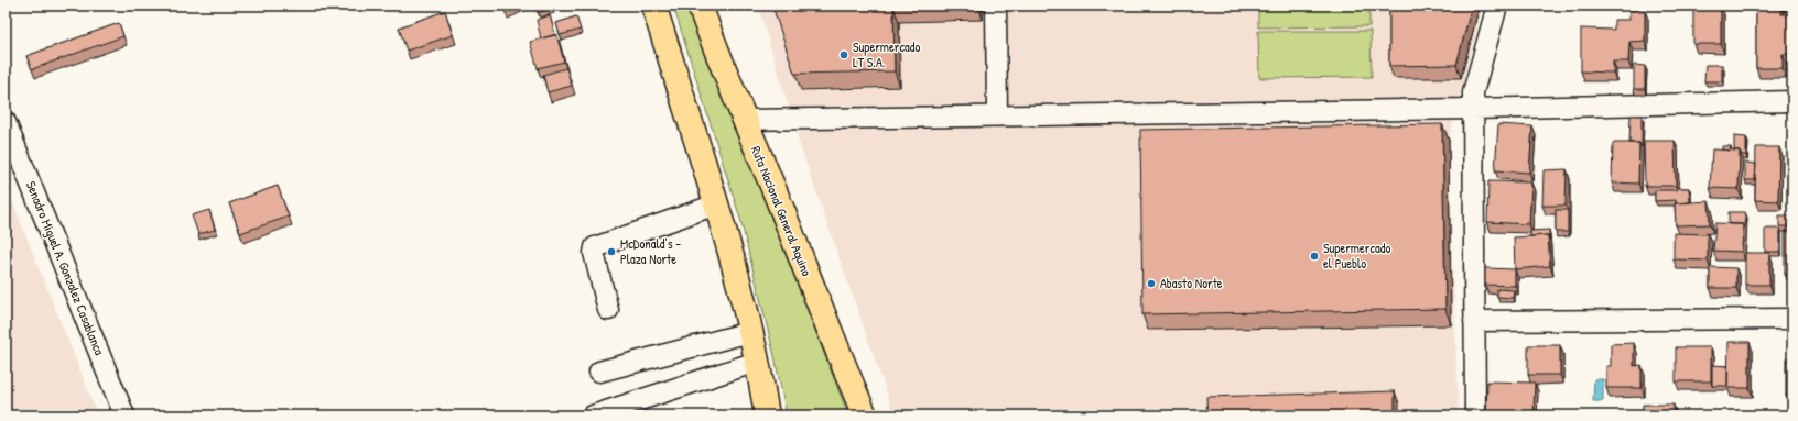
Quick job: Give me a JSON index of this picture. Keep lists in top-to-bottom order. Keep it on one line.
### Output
{"streets":{"highway":["Ruta Nacional General Aquino"],"street":["Senadro Miguel A. Gonzalez Casablanca"]},"places":["Supermercado LT S.A.","McDonald’s - Plaza Norte","Supermercado el Pueblo","Abasto Norte"]}
